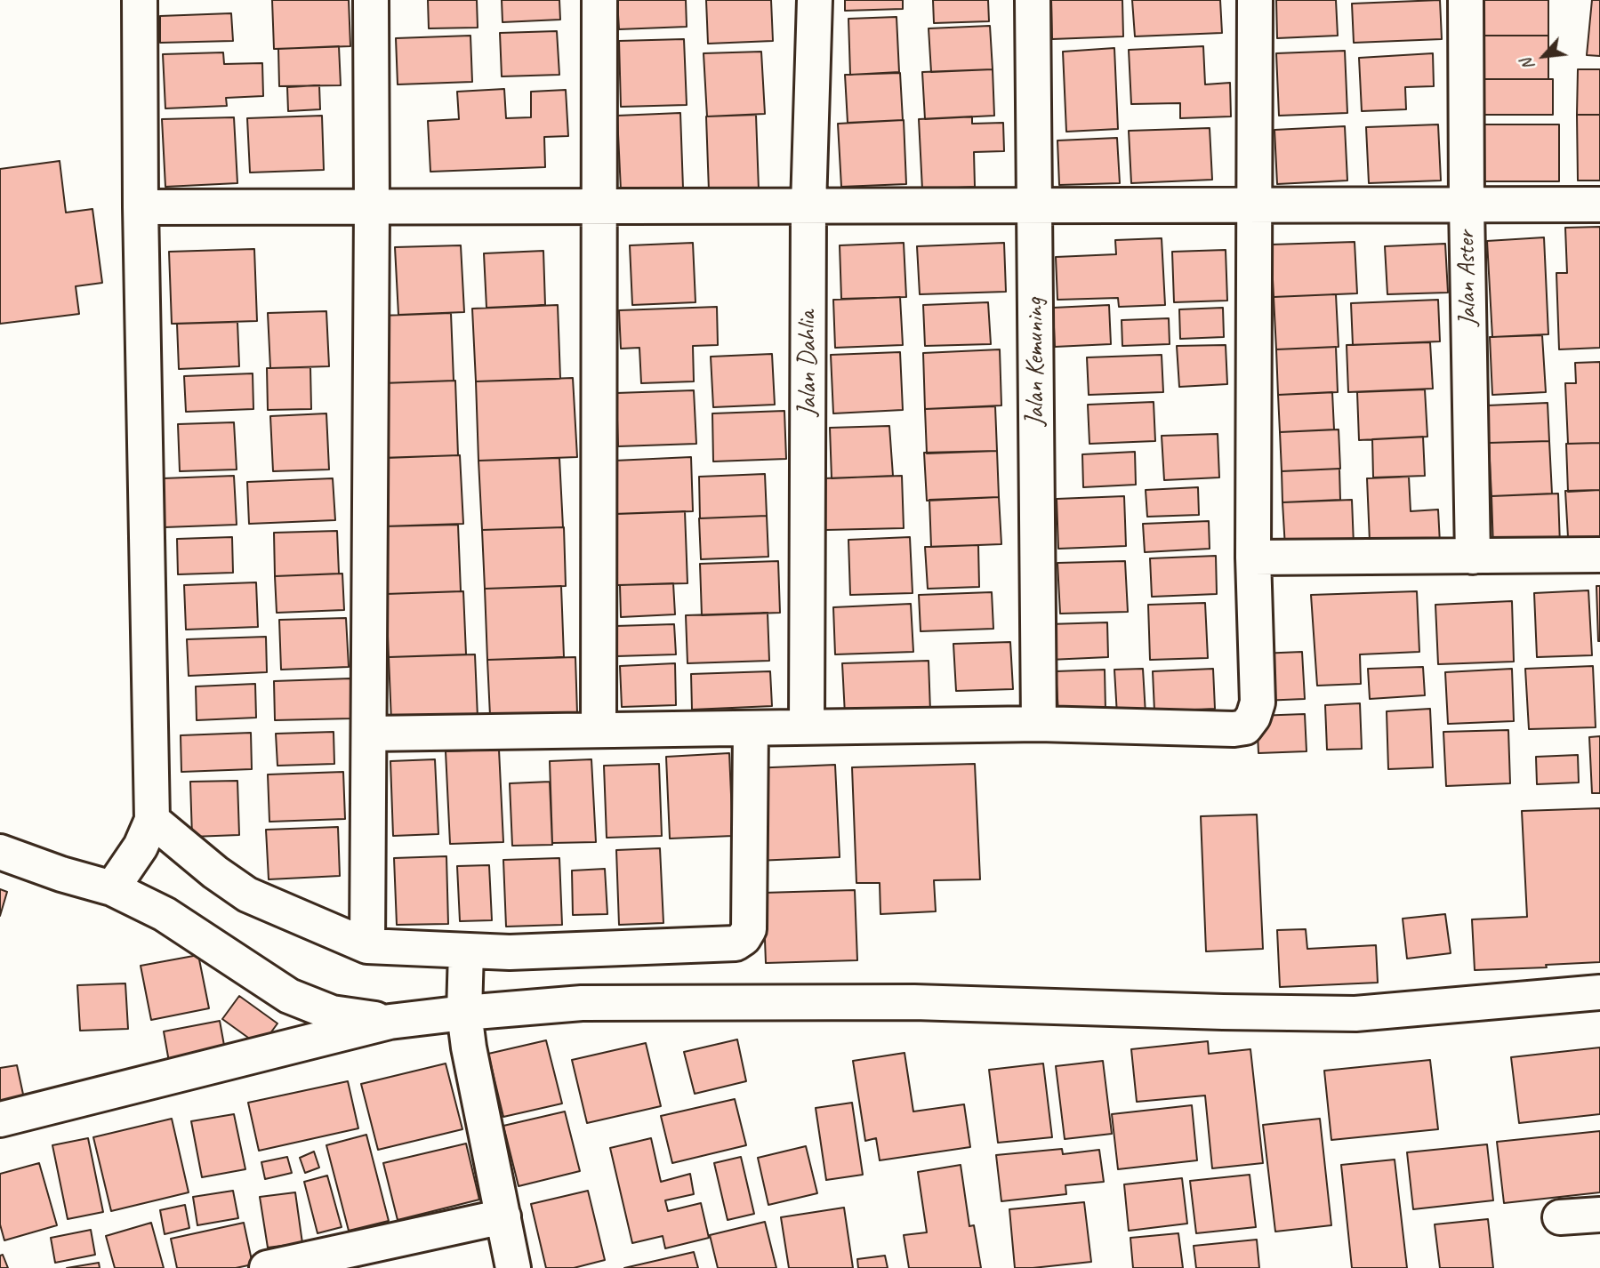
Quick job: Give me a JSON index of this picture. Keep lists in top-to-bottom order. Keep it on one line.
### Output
{"streets":{"street":["Jalan Aster","Jalan Kemuning","Jalan Dahlia"]},"north":"bottom left"}
